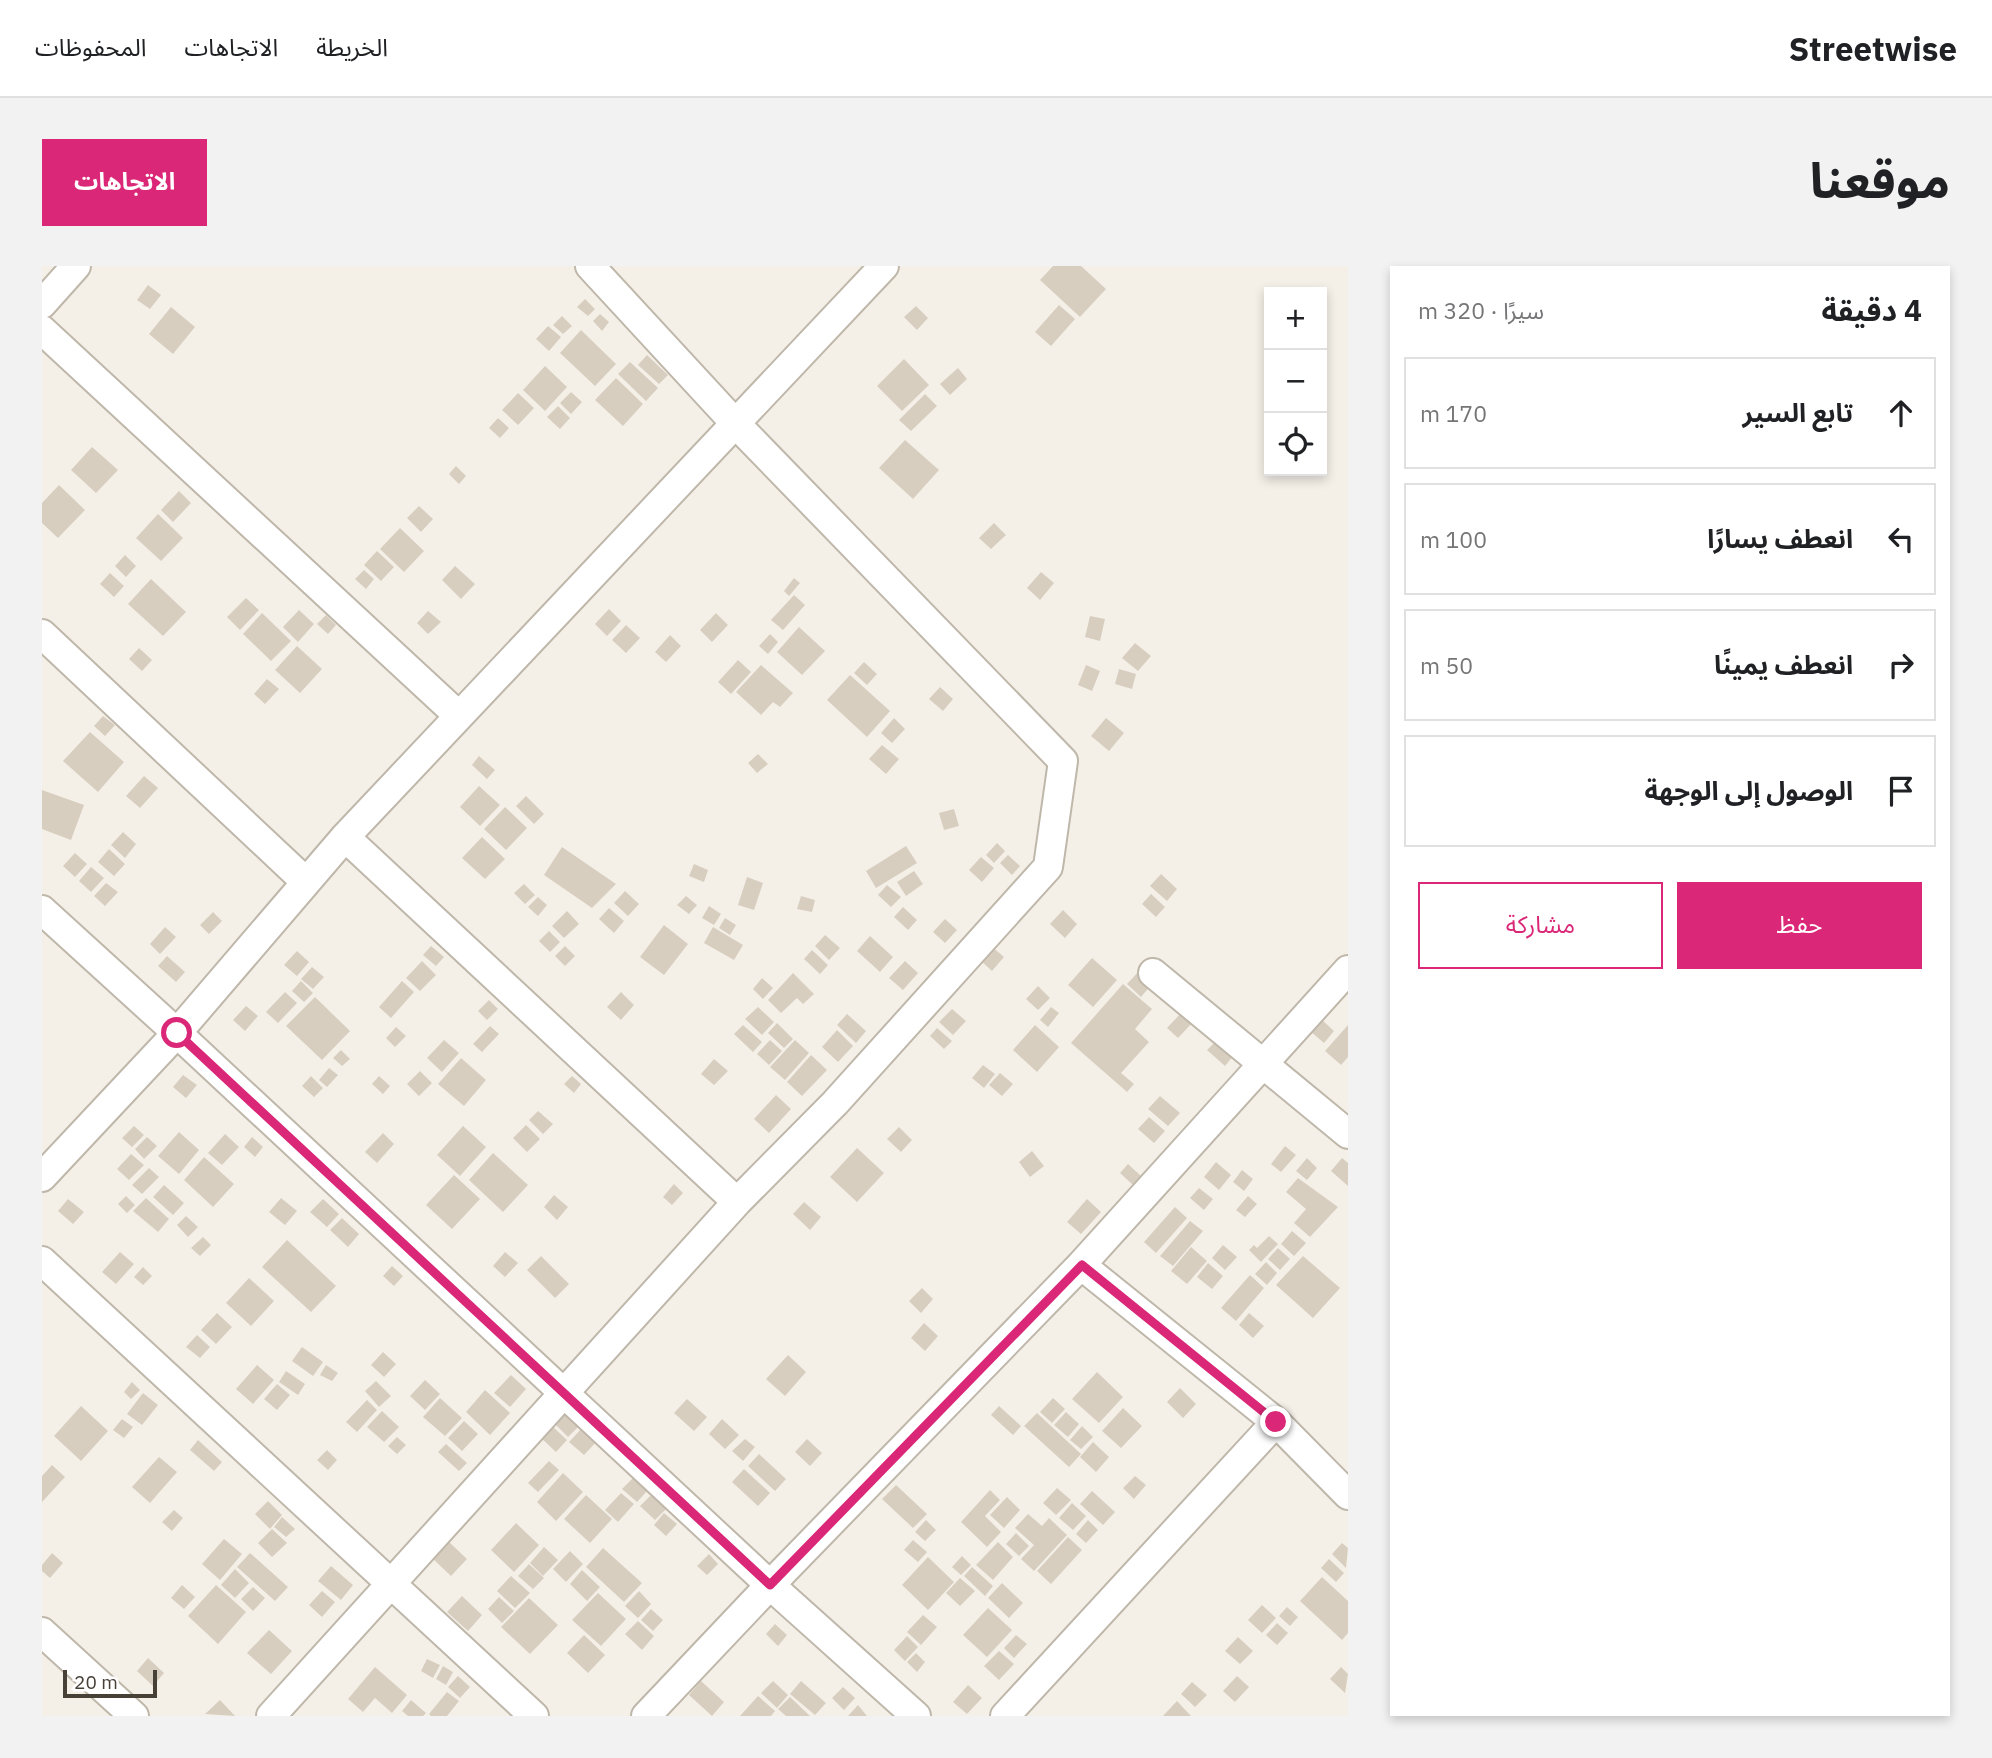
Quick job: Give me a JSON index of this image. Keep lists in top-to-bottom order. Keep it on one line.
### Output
{"scale_bar":"20 m","page":{"header":"Streetwise","nav":["الخريطة","الاتجاهات","المحفوظات"],"title":"موقعنا","buttons":["الاتجاهات",["حفظ","مشاركة"]],"heading":["4 دقيقة","سيرًا · 320 m"],"map_buttons":["+","−"],"list":[["تابع السير","170 m"],["انعطف يسارًا","100 m"],["انعطف يمينًا","50 m"],"الوصول إلى الوجهة"],"scale":"20 m"}}
